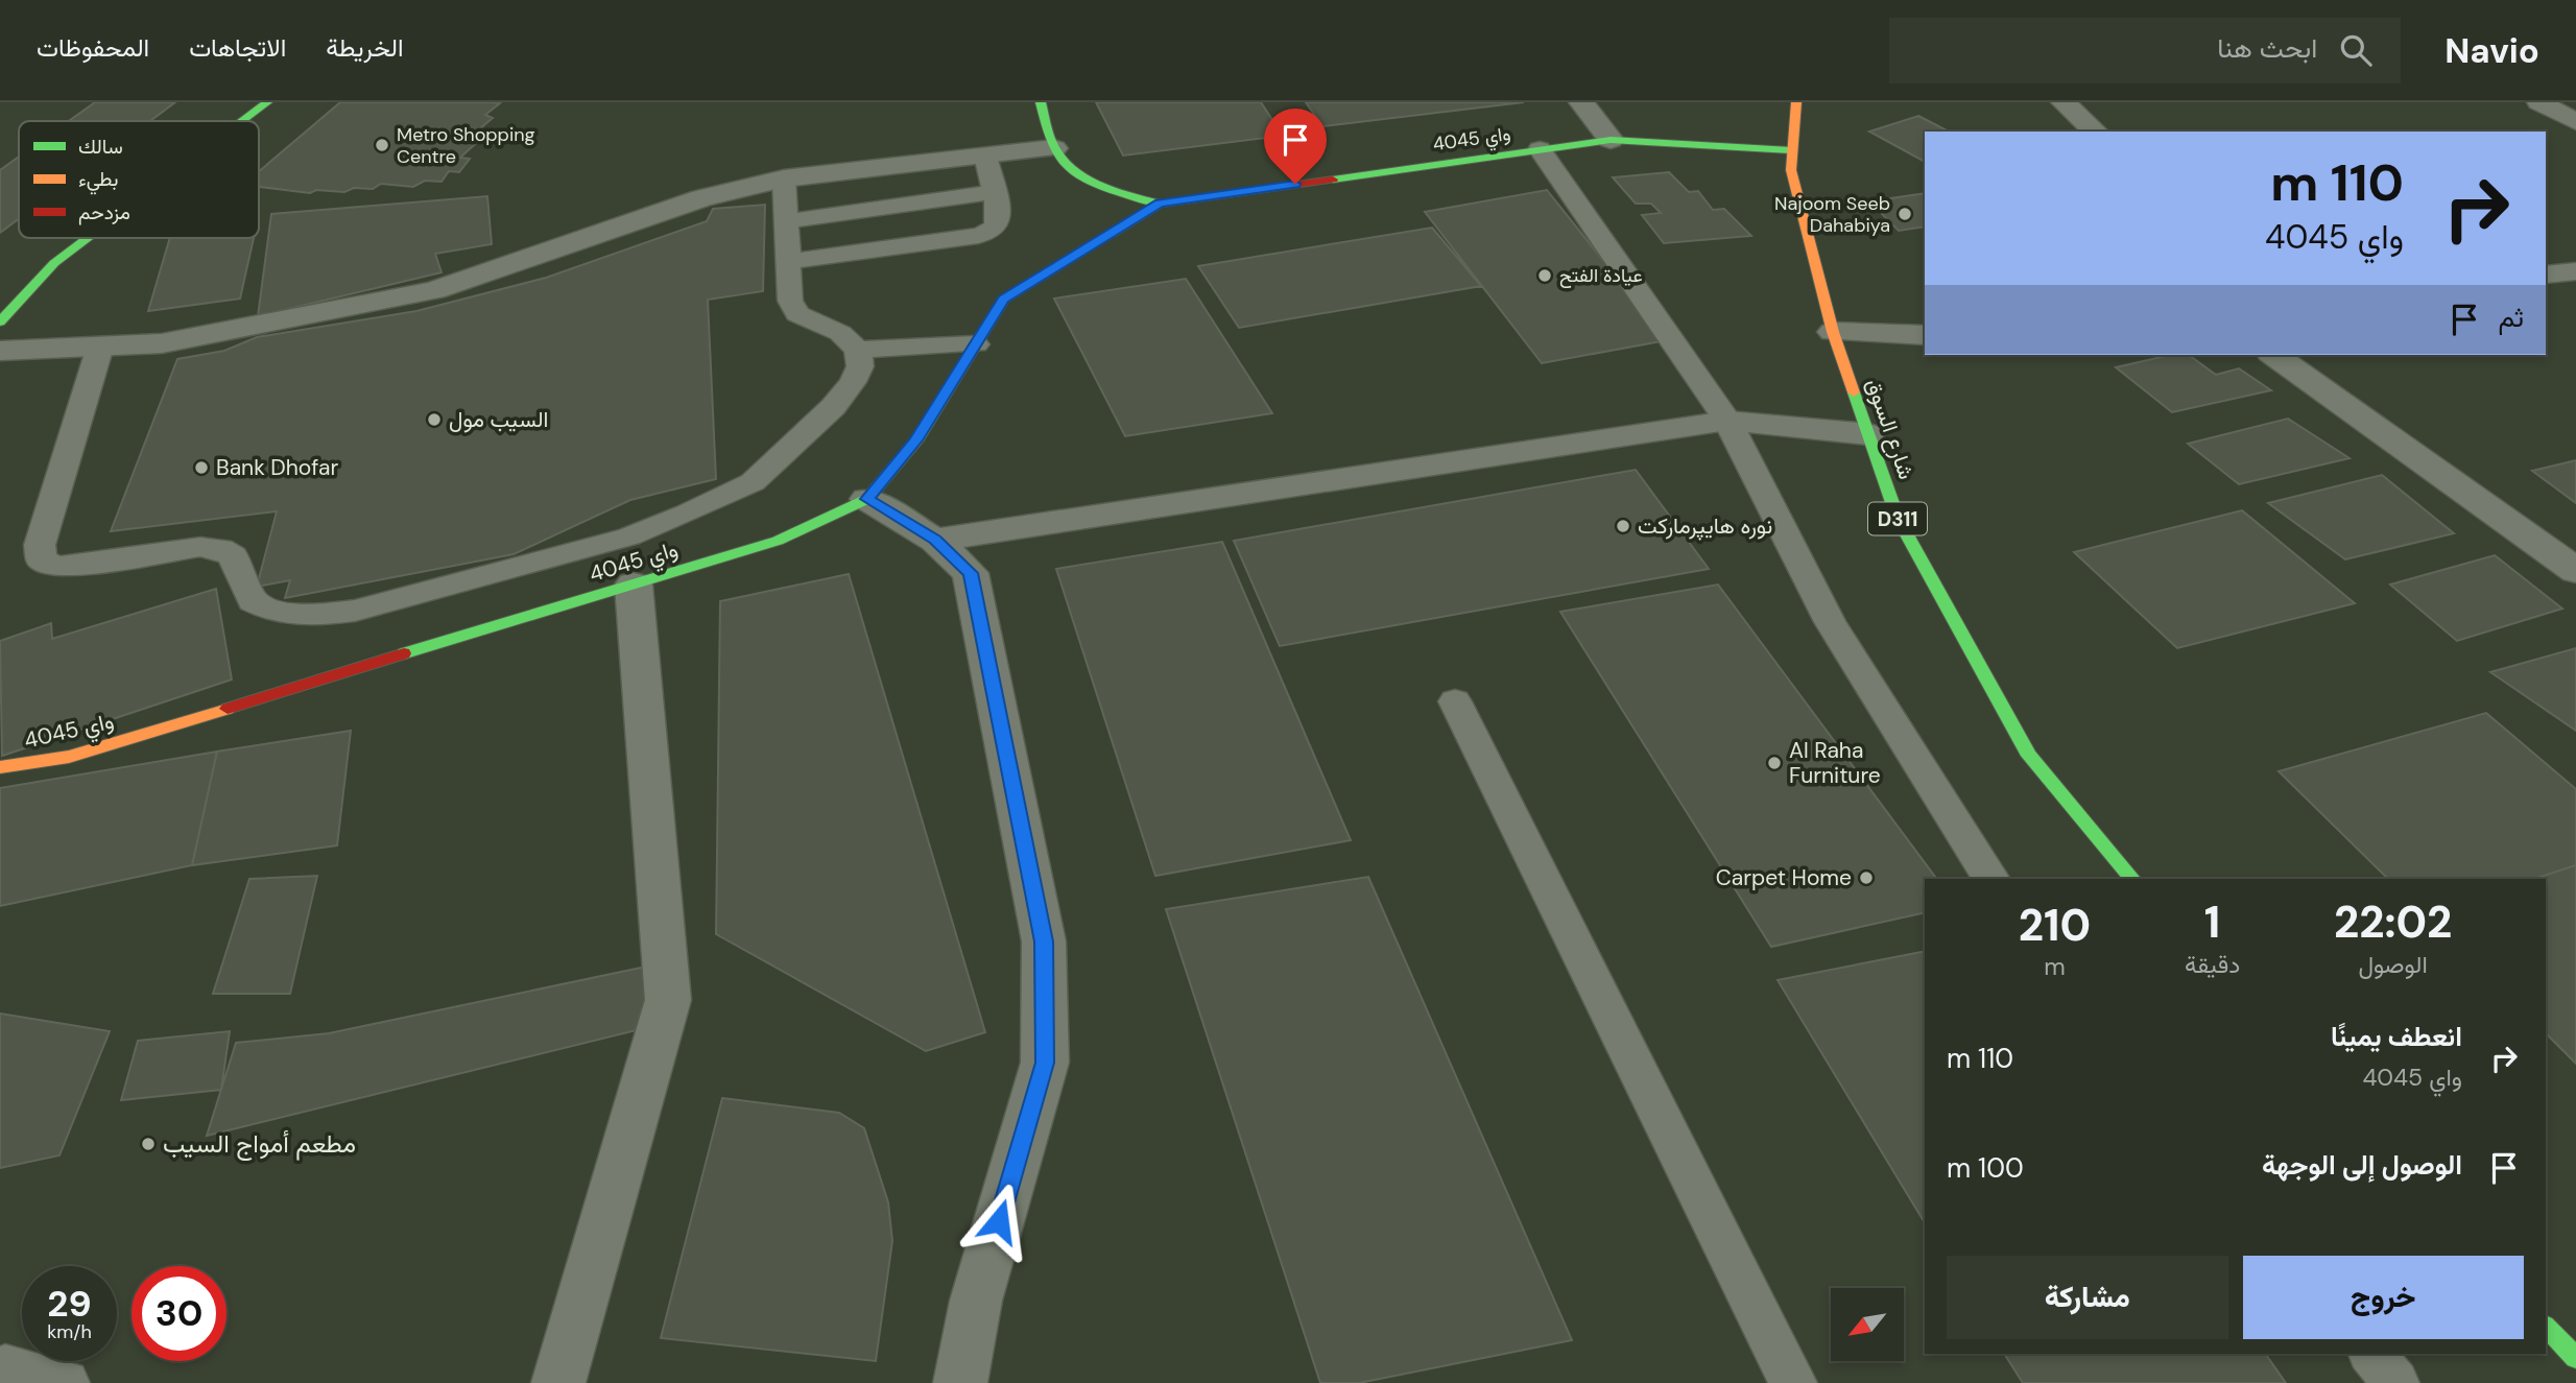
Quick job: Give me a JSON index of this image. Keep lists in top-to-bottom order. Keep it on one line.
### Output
{"streets":{"street":["واي 4045","شارع السوق","D311"]},"crossings":[["واي 4045","شارع السوق"]],"places":["Metro Shopping Centre","Najoom Seeb Dahabiya","عيادة الفتح","السيب مول","Bank Dhofar","نوره هايپرماركت","Al Raha Furniture","Carpet Home","مطعم أمواج السيب"],"legend":["سالك","بطيء","مزدحم"],"north":"bottom left","page":{"header":"Navio","search":"ابحث هنا","nav":["الخريطة","الاتجاهات","المحفوظات"],"turn":["110 m","واي 4045"],"then":"ثم","eta":["22:02","الوصول","1","دقيقة","210","m"],"list":[{"name":"انعطف يمينًا","note":"واي 4045","value":"110 m"},{"name":"الوصول إلى الوجهة","value":"100 m"}],"buttons":["خروج","مشاركة"],"speed":"29 km/h","limit":"30"}}
